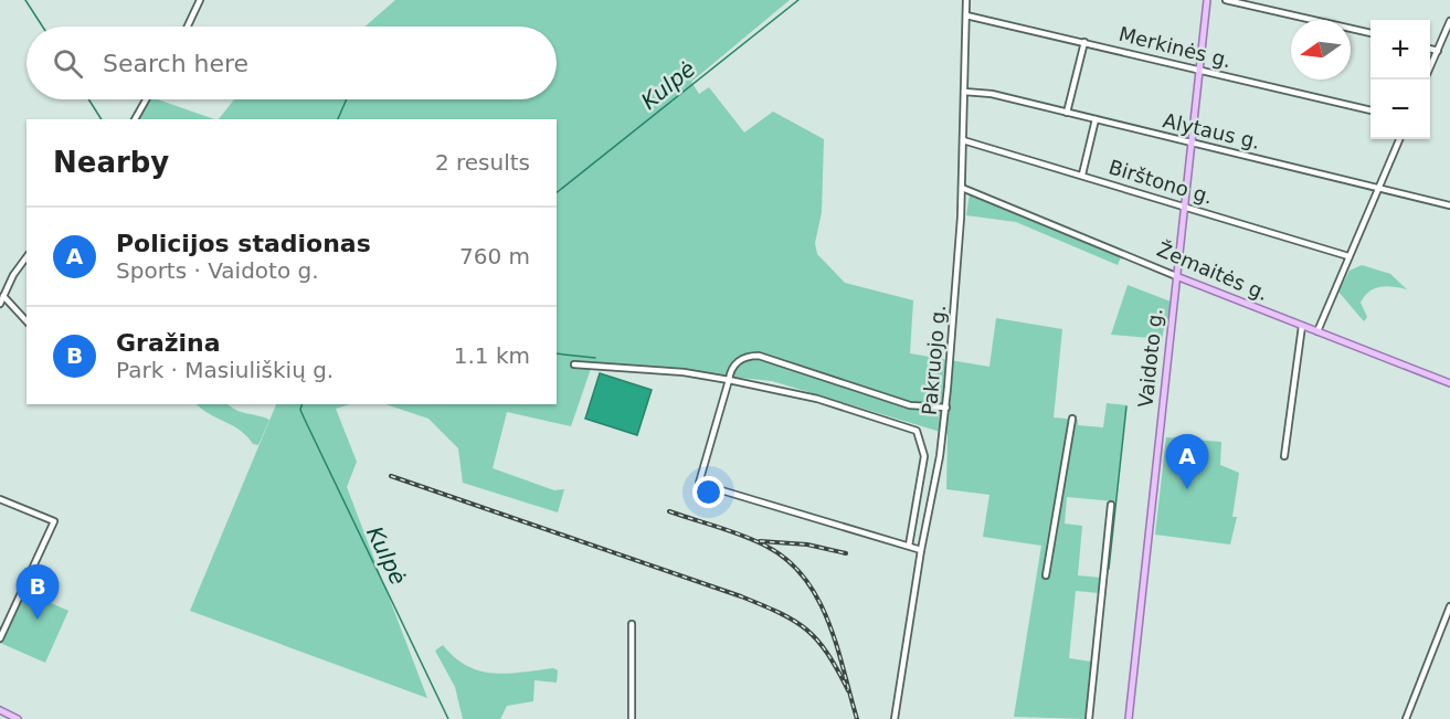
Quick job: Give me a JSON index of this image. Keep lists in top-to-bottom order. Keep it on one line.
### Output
{"streets":{"main road":["Žemaitės g.","Vaidoto g."],"street":["Merkinės g.","Alytaus g.","Birštono g.","Pakruojo g."]},"crossings":[["Merkinės g.","Vaidoto g."],["Merkinės g.","Pakruojo g."],["Alytaus g.","Vaidoto g."],["Alytaus g.","Pakruojo g."],["Birštono g.","Vaidoto g."],["Birštono g.","Pakruojo g."],["Žemaitės g.","Vaidoto g."],["Žemaitės g.","Pakruojo g."]],"water":["Kulpė"],"north":"left","page":{"map_buttons":["+","−"],"search":"Search here","heading":["Nearby","2 results"],"list":[{"mark":"A","name":"Policijos stadionas","note":"Sports · Vaidoto g.","value":"760 m"},{"mark":"B","name":"Gražina","note":"Park · Masiuliškių g.","value":"1.1 km"}],"pins":["A","B"]}}
